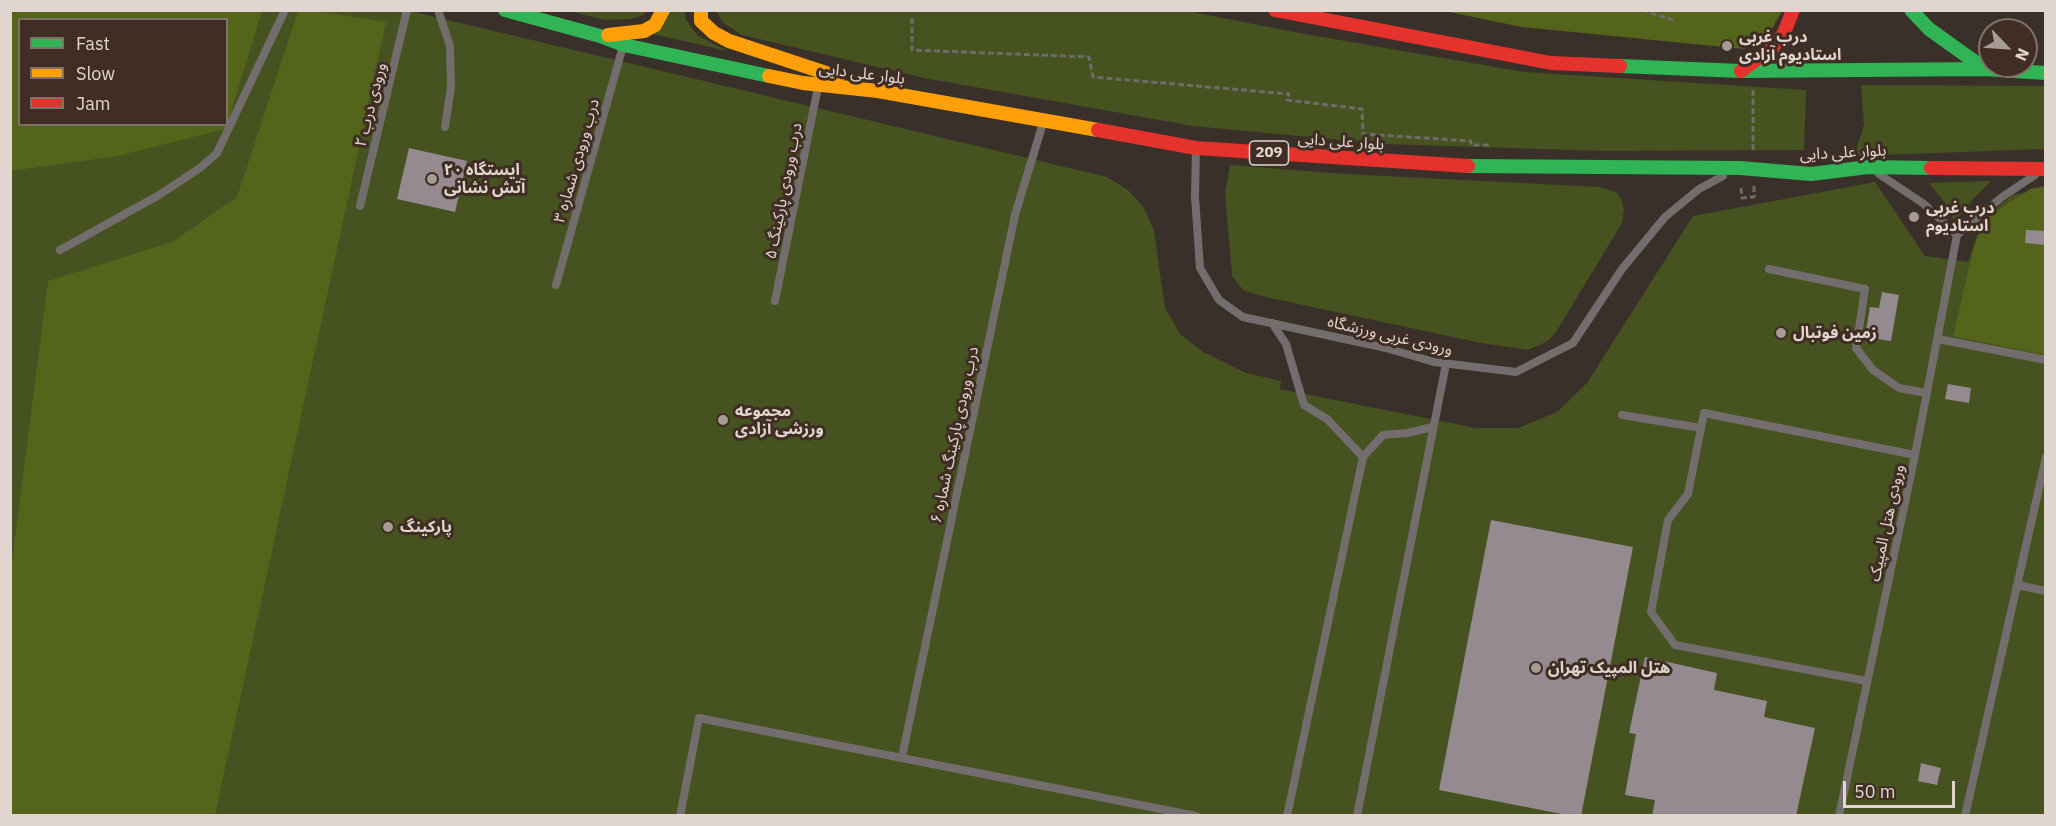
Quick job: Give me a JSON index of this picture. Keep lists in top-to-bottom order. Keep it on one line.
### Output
{"streets":{"main road":["بلوار علی دایی","209"],"lane":["ورودی درب ۲","درب ورودی شماره ۳","درب ورودی پارکینگ ۵","ورودی غربی ورزشگاه","درب ورودی پارکینگ شماره ۶","ورودی هتل المپیک"]},"crossings":[["بلوار علی دایی","درب ورودی شماره ۳"],["بلوار علی دایی","درب ورودی پارکینگ ۵"],["بلوار علی دایی","ورودی غربی ورزشگاه"],["بلوار علی دایی","درب ورودی پارکینگ شماره ۶"]],"places":["درب غربی استادیوم آزادی","ایستگاه ۲۰ آتش نشانی","درب غربی استادیوم","زمین فوتبال","مجموعه ورزشی آزادی","پارکینگ","هتل المپیک تهران"],"legend":["Fast","Slow","Jam"],"scale_bar":"50 m","north":"bottom right"}
